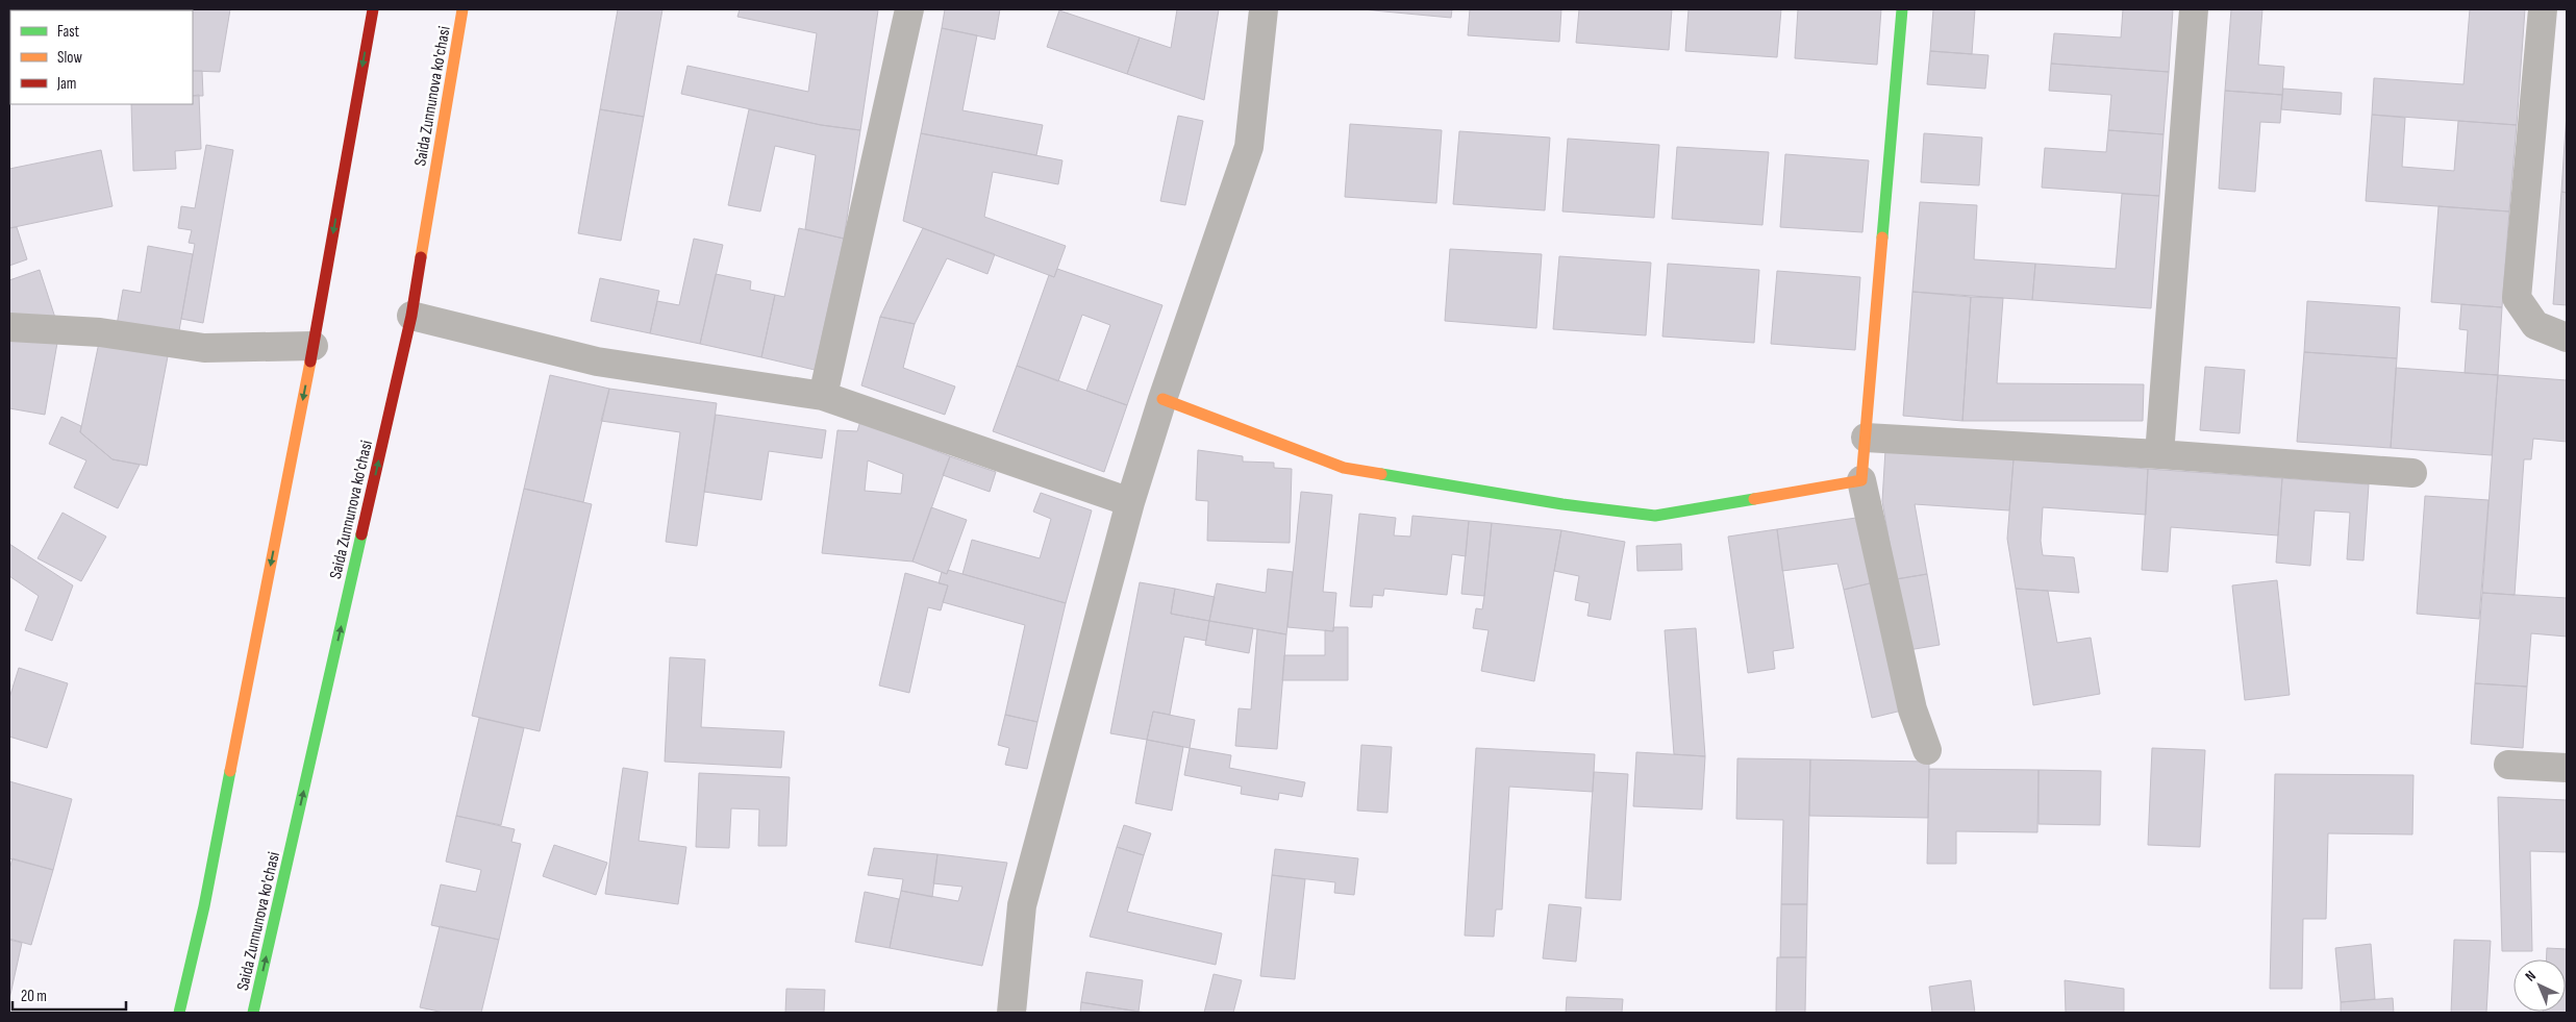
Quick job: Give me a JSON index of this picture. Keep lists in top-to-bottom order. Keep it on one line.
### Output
{"streets":{"main road":["Saida Zunnunova ko'chasi"]},"legend":["Fast","Slow","Jam"],"scale_bar":"20 m","north":"top left"}
